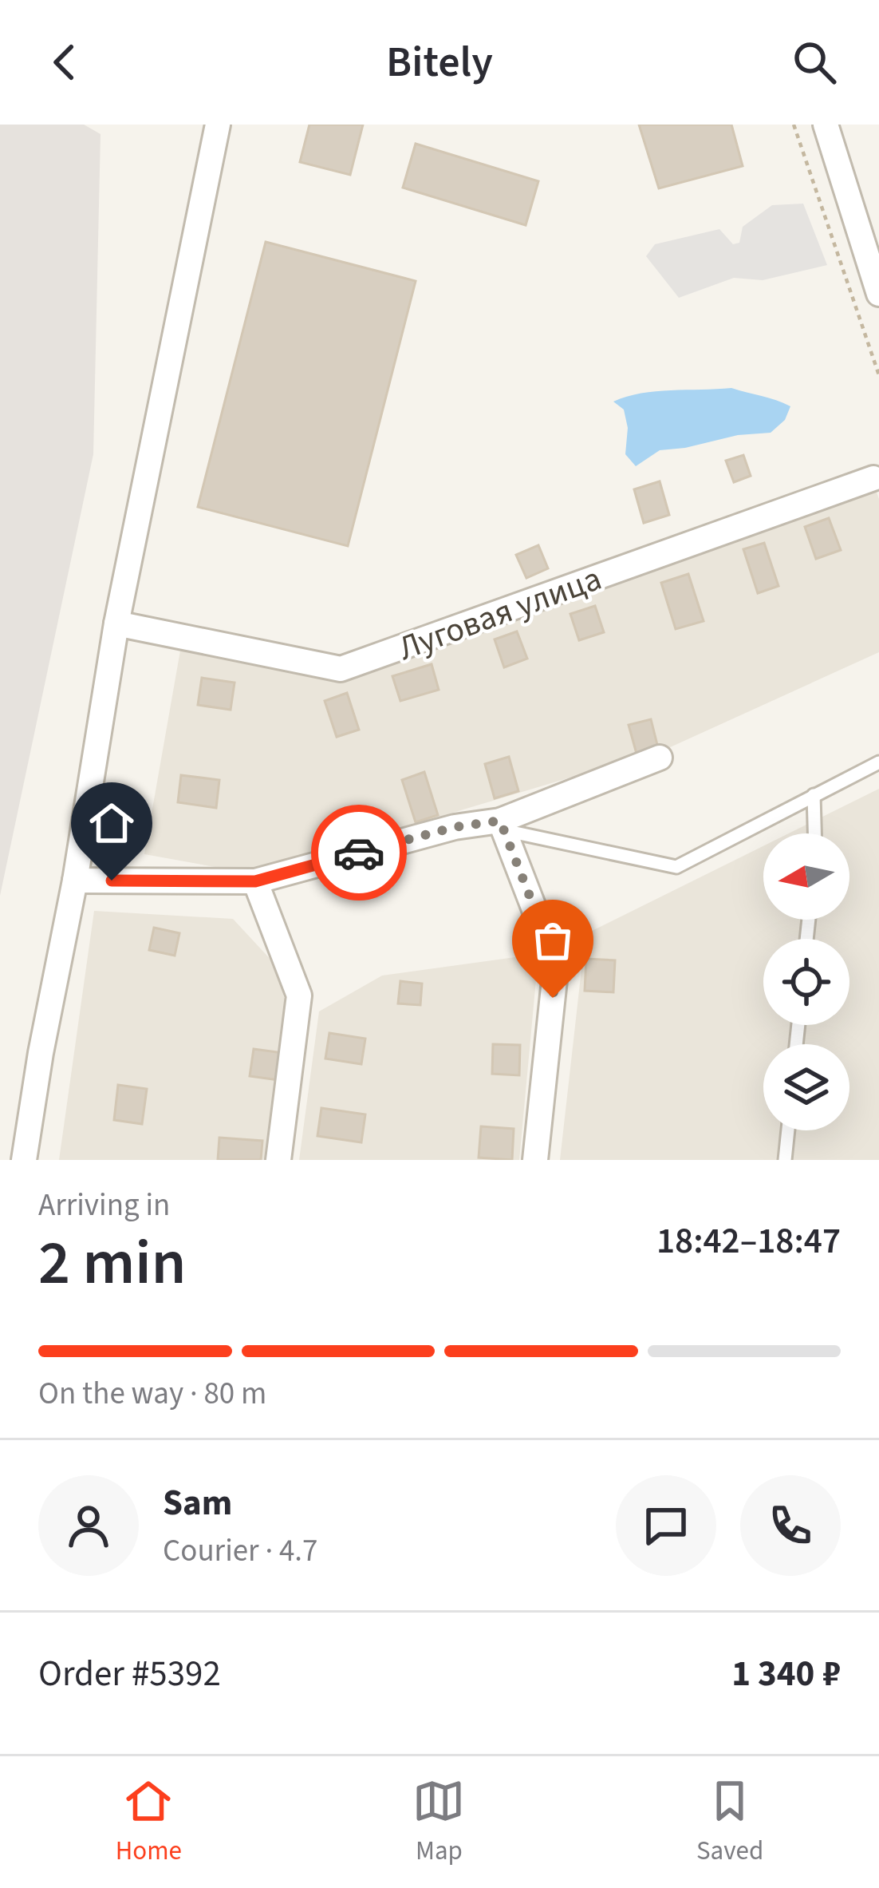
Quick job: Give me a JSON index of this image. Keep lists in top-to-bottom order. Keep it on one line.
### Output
{"streets":{"street":["Луговая улица"]},"north":"left","page":{"header":"Bitely","heading":["2 min","Arriving in","18:42–18:47"],"panel":["Sam","Courier · 4.7","Order #5392","1 340 ₽"],"bar":"On the way · 80 m","tabs":["Home","Map","Saved"]}}
